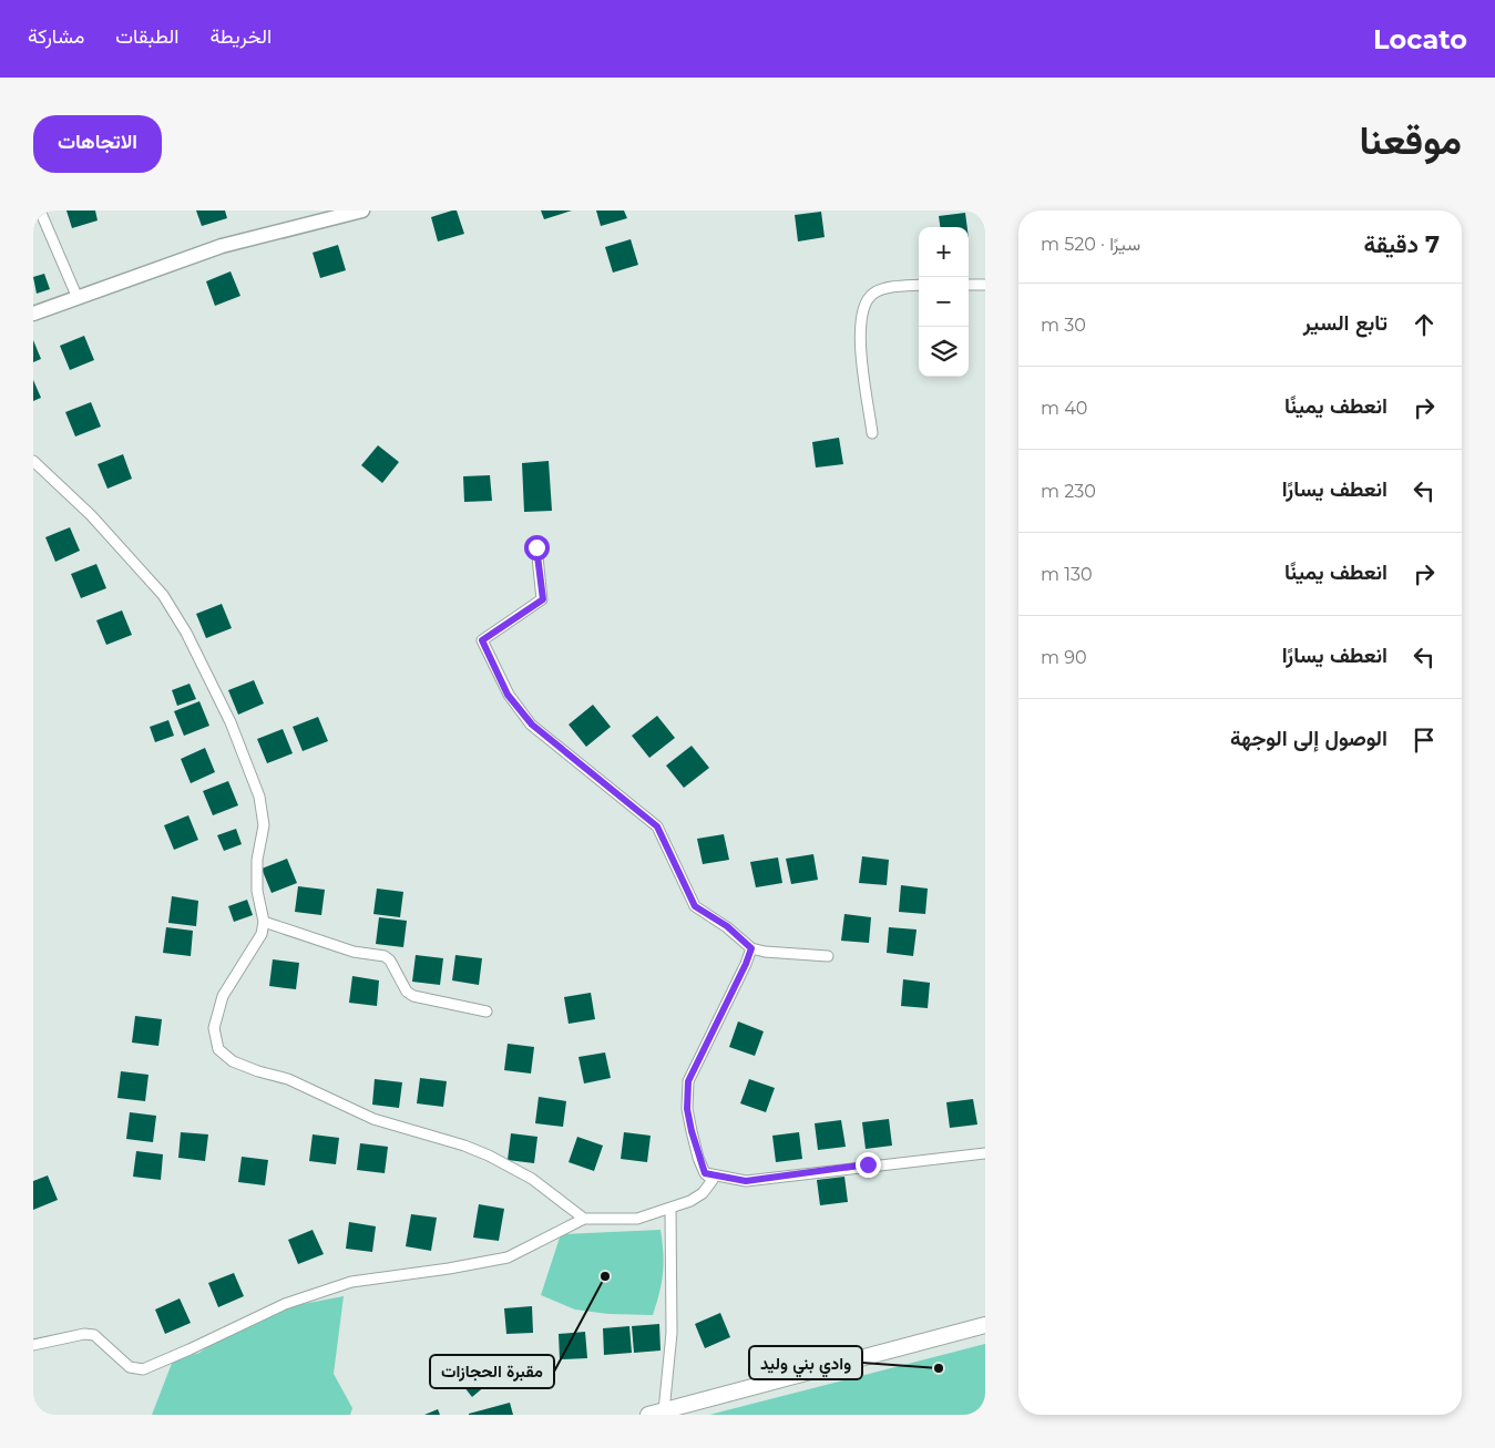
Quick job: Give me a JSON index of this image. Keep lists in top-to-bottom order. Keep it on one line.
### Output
{"places":["مقبرة الحجازات","وادي بني وليد"],"page":{"header":"Locato","nav":["الخريطة","الطبقات","مشاركة"],"title":"موقعنا","buttons":"الاتجاهات","heading":["7 دقيقة","سيرًا · 520 m"],"map_buttons":["+","−"],"list":[["تابع السير","30 m"],["انعطف يمينًا","40 m"],["انعطف يسارًا","230 m"],["انعطف يمينًا","130 m"],["انعطف يسارًا","90 m"],"الوصول إلى الوجهة"]}}
